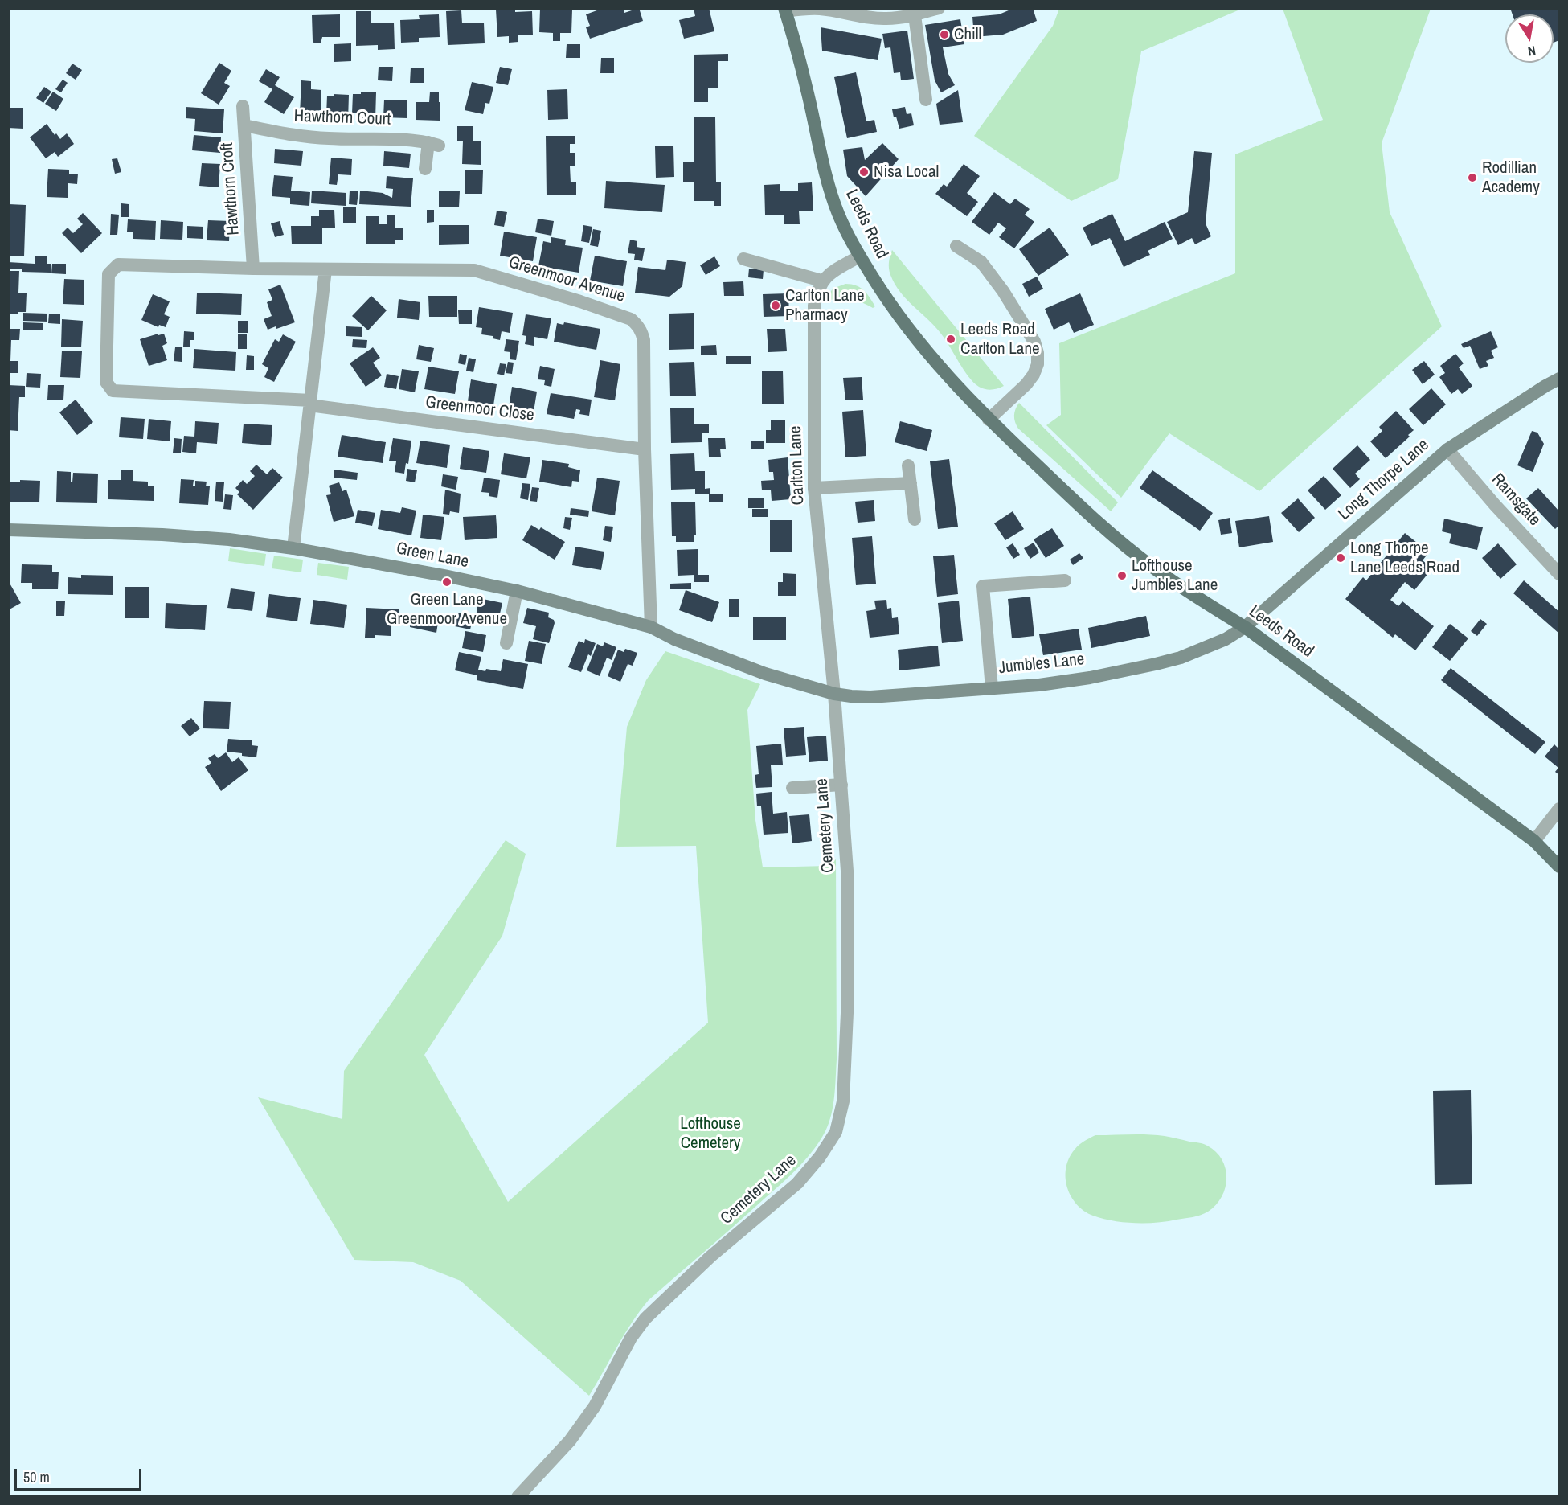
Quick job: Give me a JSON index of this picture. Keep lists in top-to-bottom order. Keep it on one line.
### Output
{"streets":{"main road":["Leeds Road","Long Thorpe Lane","Green Lane","Jumbles Lane"],"street":["Hawthorn Court","Hawthorn Croft","Greenmoor Avenue","Greenmoor Close","Carlton Lane","Ramsgate","Cemetery Lane"]},"crossings":[["Hawthorn Court","Hawthorn Croft"],["Hawthorn Croft","Greenmoor Avenue"],["Leeds Road","Long Thorpe Lane"],["Leeds Road","Jumbles Lane"],["Greenmoor Avenue","Greenmoor Close"],["Greenmoor Avenue","Green Lane"],["Carlton Lane","Green Lane"],["Carlton Lane","Jumbles Lane"],["Carlton Lane","Cemetery Lane"],["Long Thorpe Lane","Ramsgate"],["Long Thorpe Lane","Jumbles Lane"],["Green Lane","Jumbles Lane"],["Green Lane","Cemetery Lane"],["Jumbles Lane","Cemetery Lane"]],"parks":["Lofthouse Cemetery"],"places":["Chill","Nisa Local","Rodillian Academy","Carlton Lane Pharmacy","Leeds Road Carlton Lane","Long Thorpe Lane Leeds Road","Lofthouse Jumbles Lane","Green Lane Greenmoor Avenue"],"scale_bar":"50 m","north":"bottom"}
